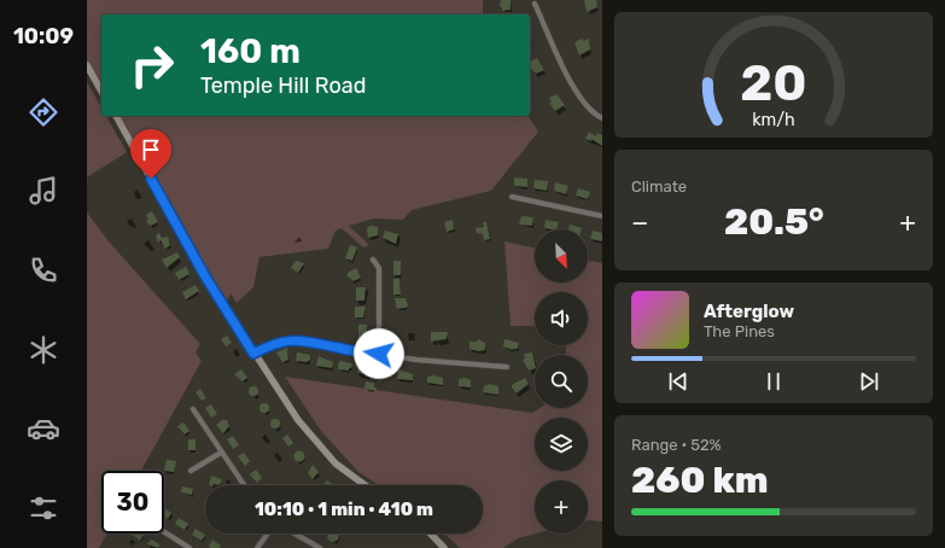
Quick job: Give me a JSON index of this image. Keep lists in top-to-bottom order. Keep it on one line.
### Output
{"north":"bottom right","page":{"tabs":"10:09","turn":["160 m","Temple Hill Road"],"tile":["Climate",["Range · 52%","260 km"]],"heat":["−","20.5°","+"],"map_buttons":"+","song":["Afterglow","The Pines"],"limit":"30","trip":"10:10 · 1 min · 410 m","gauge":["20","km/h"]}}
